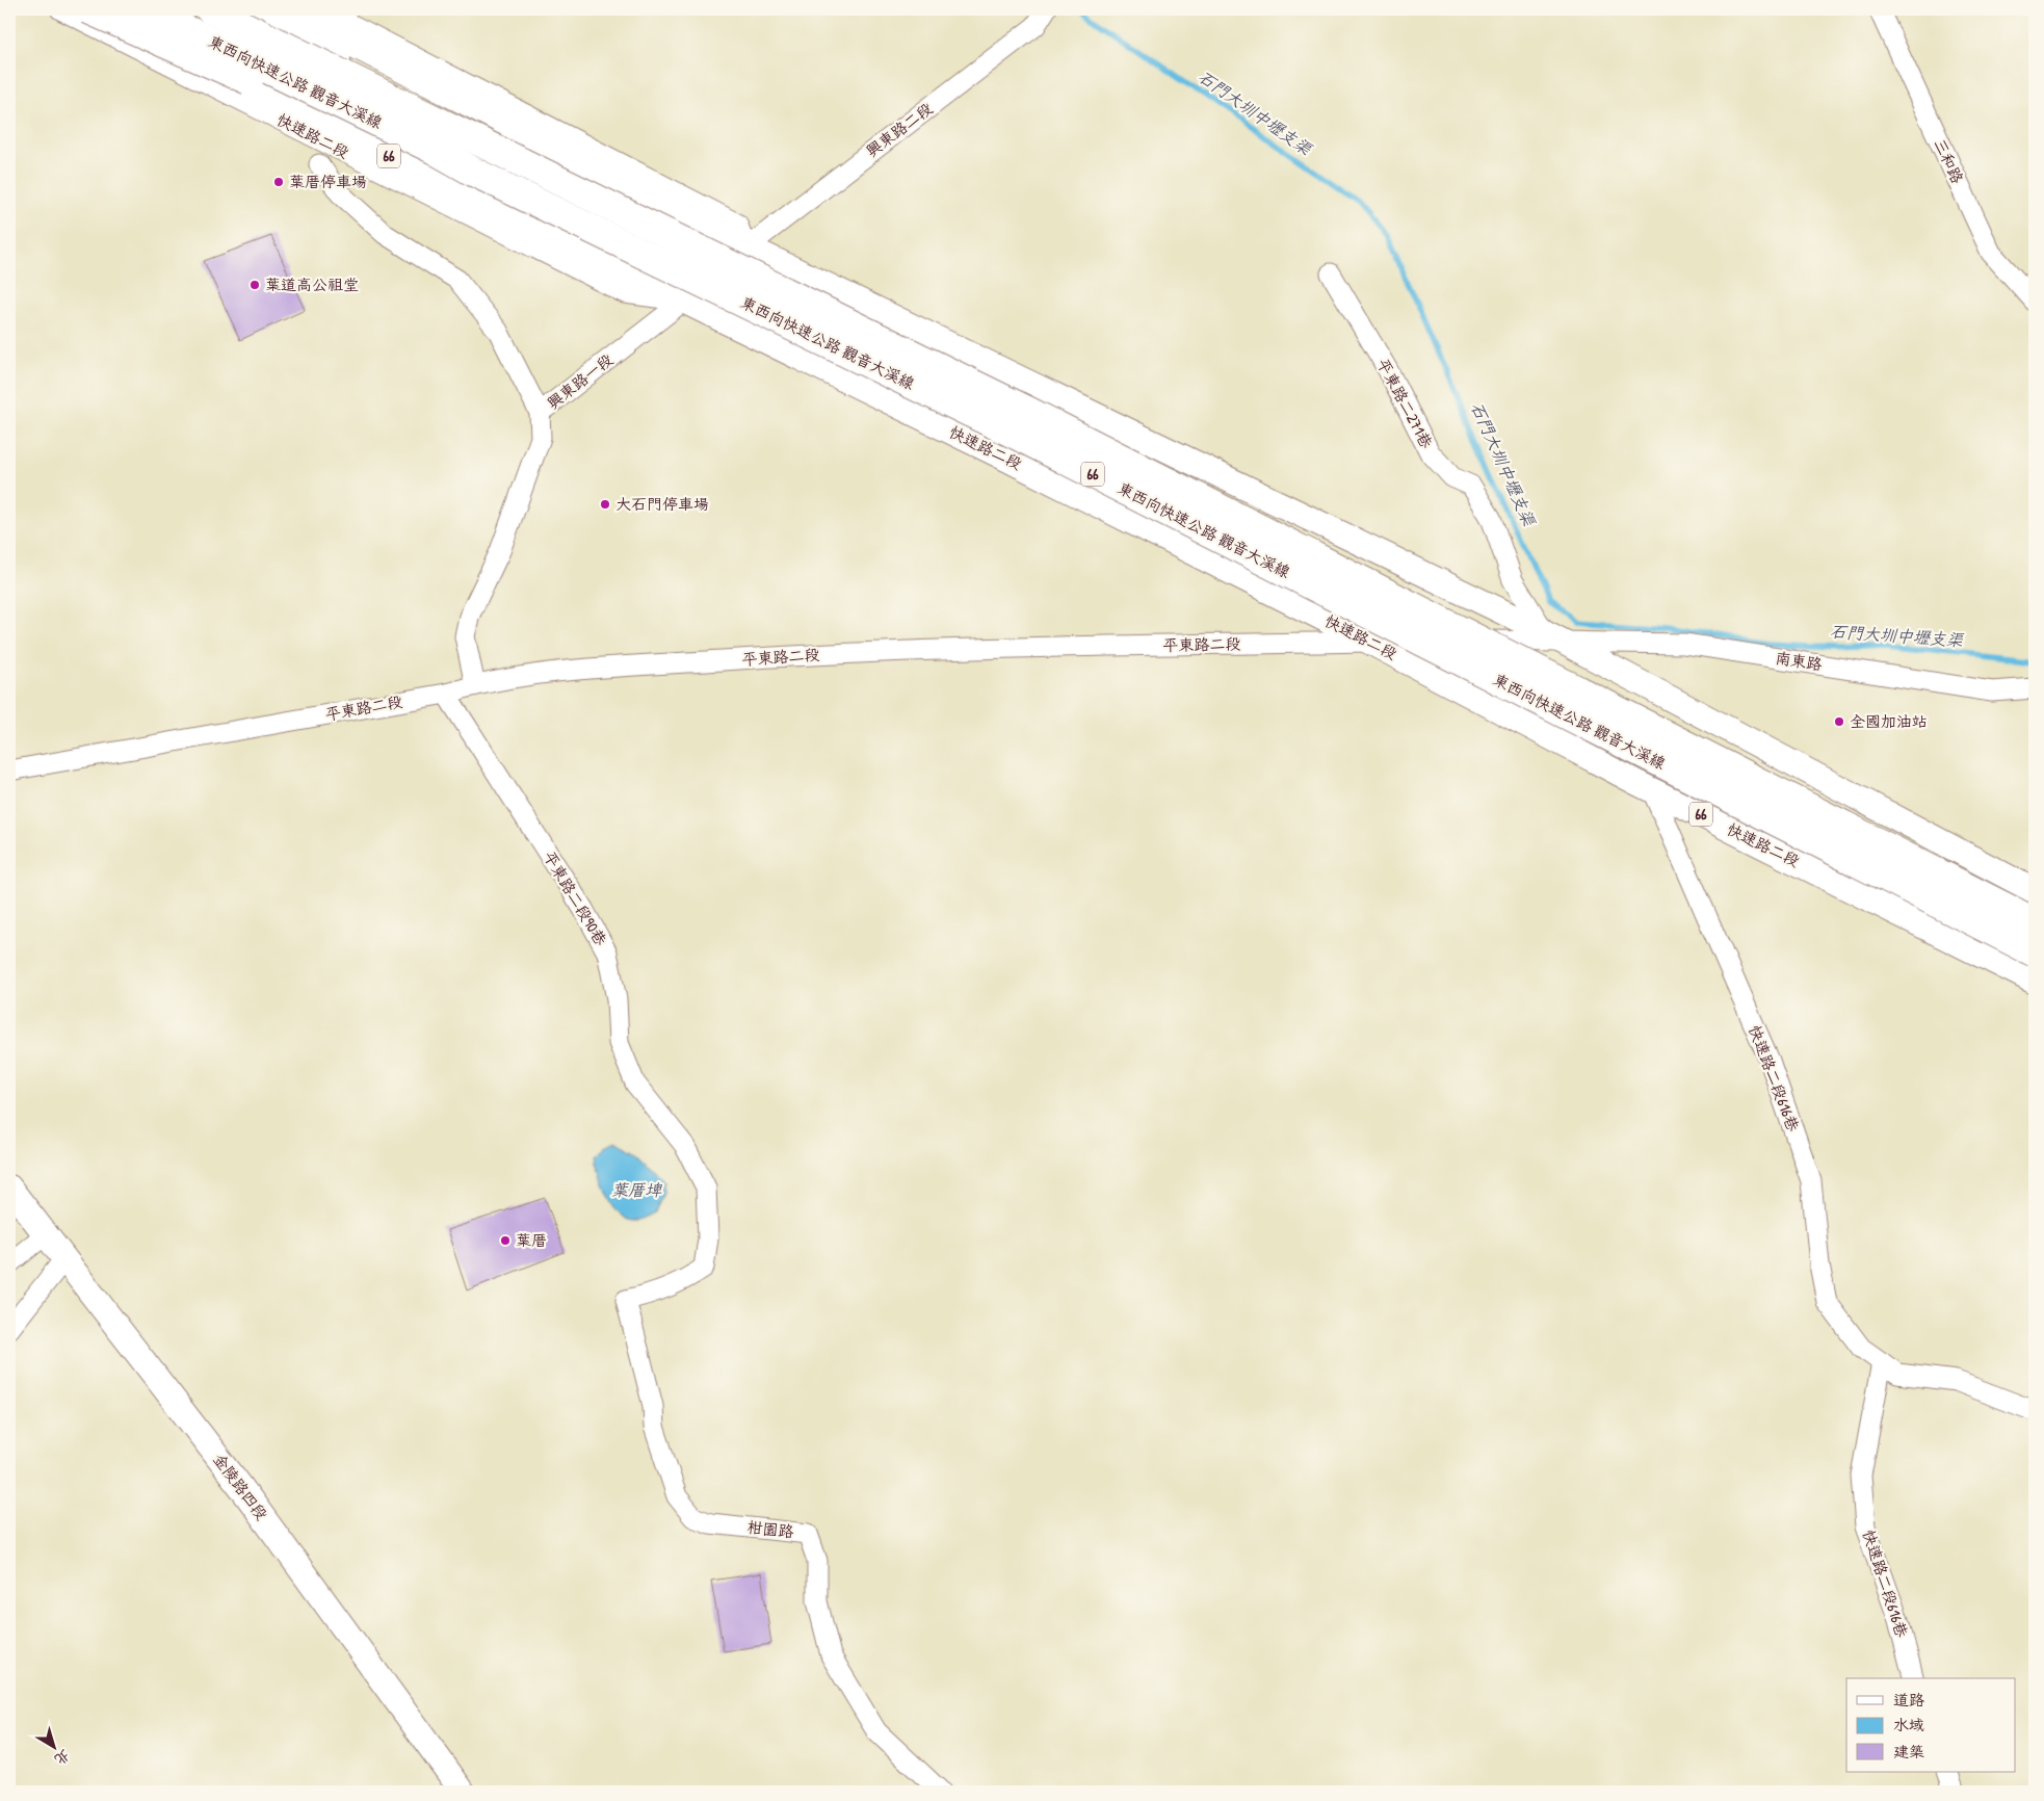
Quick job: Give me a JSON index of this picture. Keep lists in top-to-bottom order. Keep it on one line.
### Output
{"streets":{"highway":["東西向快速公路 觀音大溪線","66"],"main road":["快速路二段","金陵路四段"],"street":["興東路二段","三和路","興東路一段","平東路二271巷","平東路二段","南東路","平東路二段90巷","快速路二段616巷","柑園路"]},"crossings":[["興東路二段","興東路一段"],["快速路二段","興東路一段"],["快速路二段","平東路二段"],["快速路二段","快速路二段616巷"],["興東路一段","平東路二段"],["平東路二271巷","平東路二段"],["平東路二271巷","南東路"],["平東路二段","南東路"],["平東路二段","平東路二段90巷"],["平東路二段90巷","柑園路"]],"water":["石門大圳中壢支渠","葉厝埤"],"places":["葉厝停車場","葉道高公祖堂","大石門停車場","全國加油站","葉厝"],"legend":["道路","水域","建築"],"north":"bottom right"}
